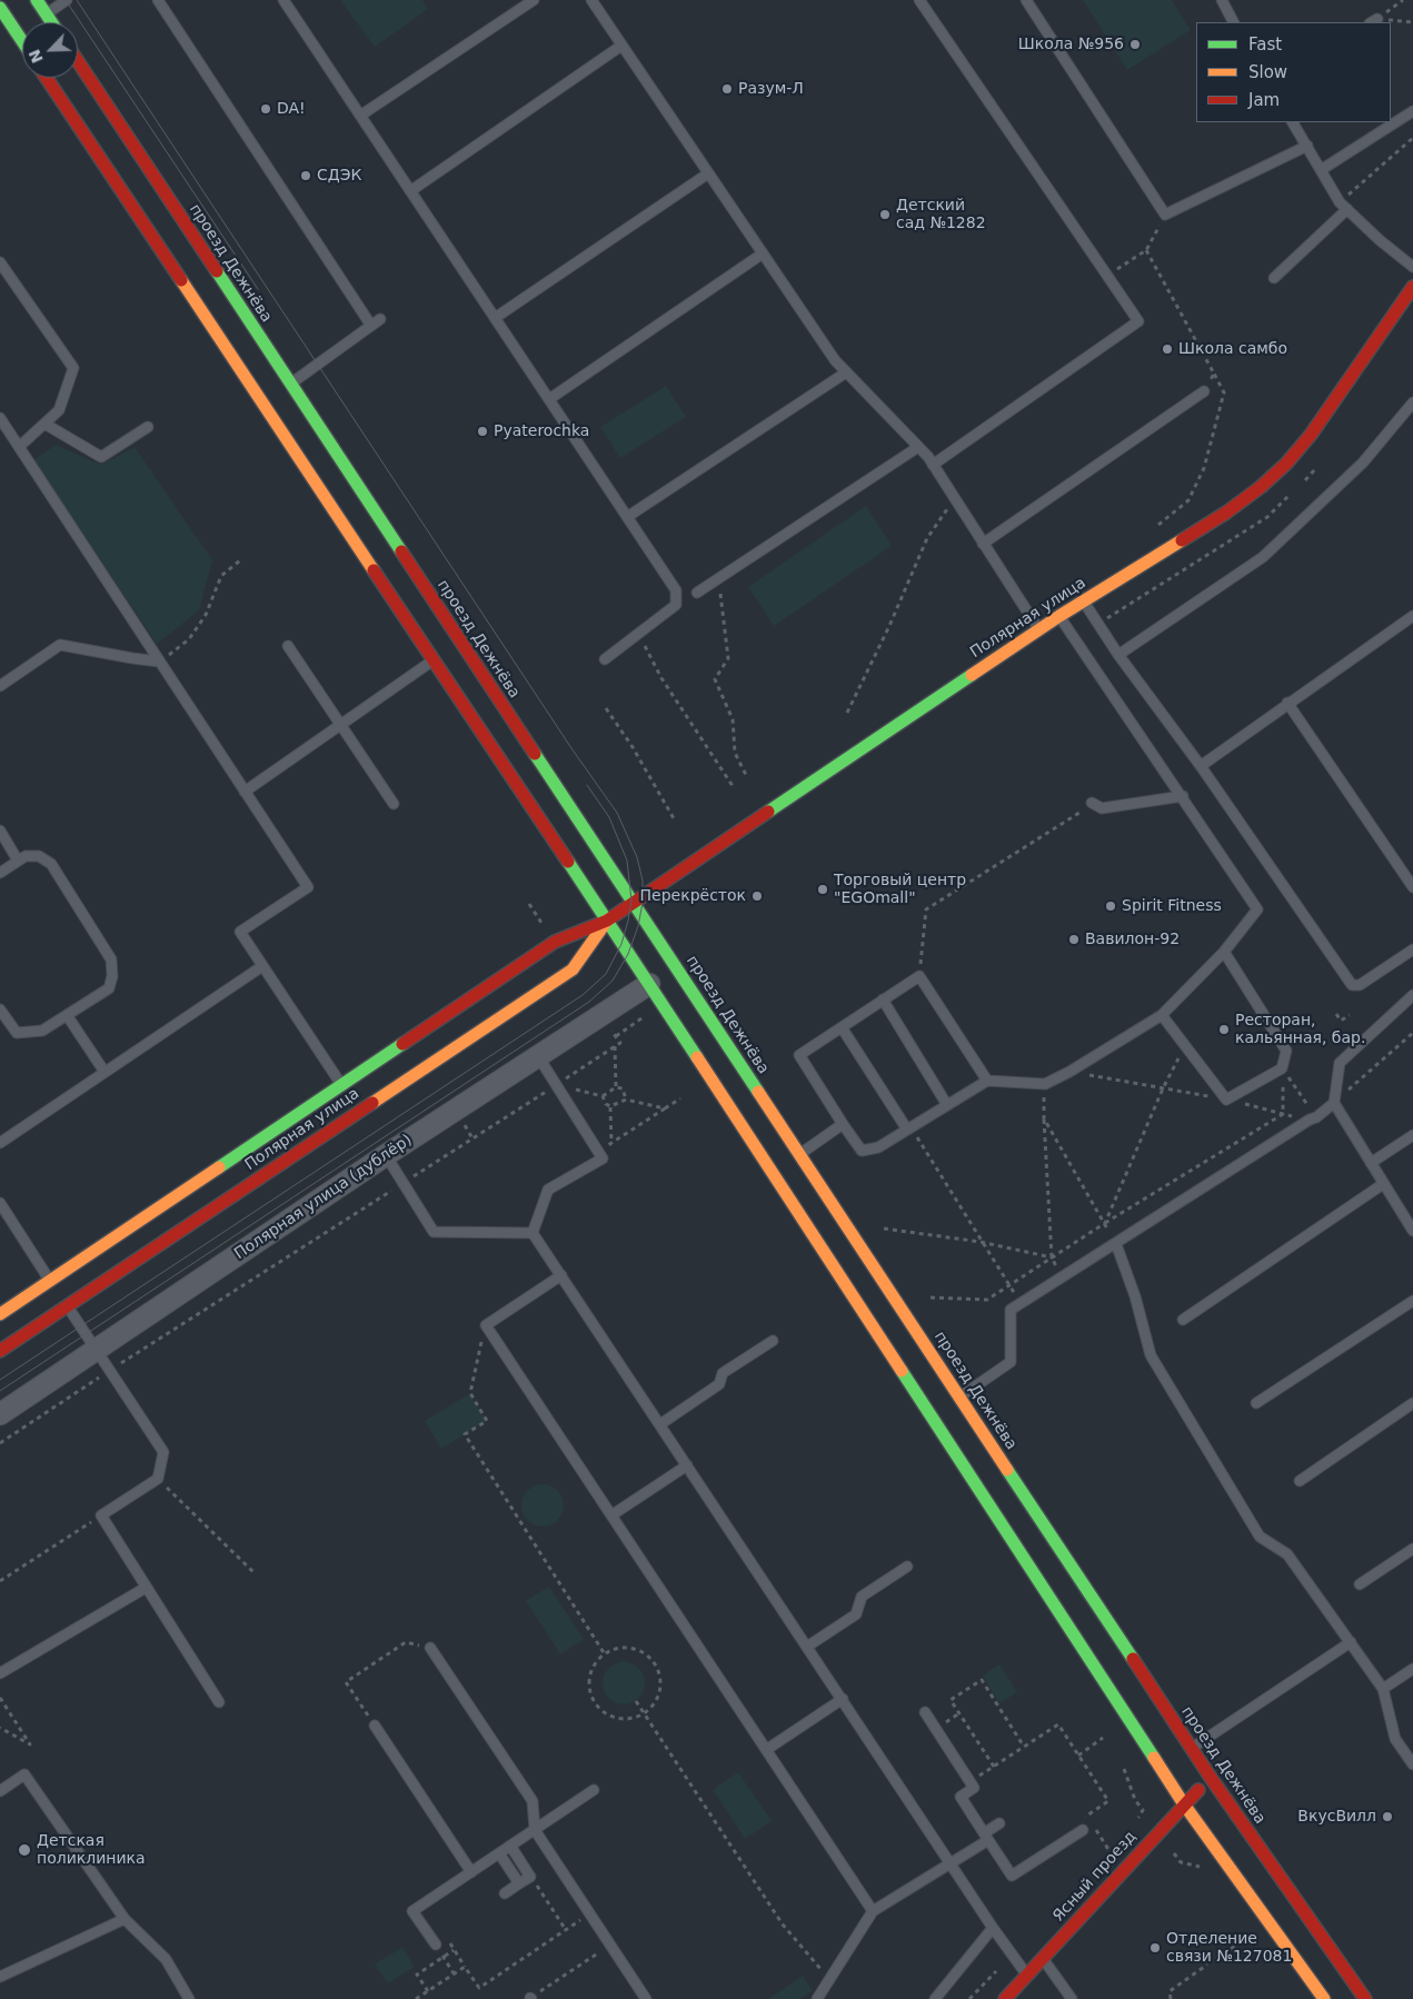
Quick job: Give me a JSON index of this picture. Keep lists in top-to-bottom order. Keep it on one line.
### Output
{"streets":{"main road":["проезд Дежнёва","Полярная улица","Ясный проезд"],"street":["Полярная улица (дублёр)"]},"crossings":[["проезд Дежнёва","Полярная улица"],["проезд Дежнёва","Ясный проезд"]],"places":["Школа №956","Разум-Л","DA!","СДЭК","Детский сад №1282","Школа самбо","Pyaterochka","Торговый центр \"EGOmall\"","Перекрёсток","Spirit Fitness","Вавилон-92","Ресторан, кальянная, бар.","ВкусВилл","Детская поликлиника","Отделение связи №127081"],"legend":["Fast","Slow","Jam"],"north":"bottom left"}
